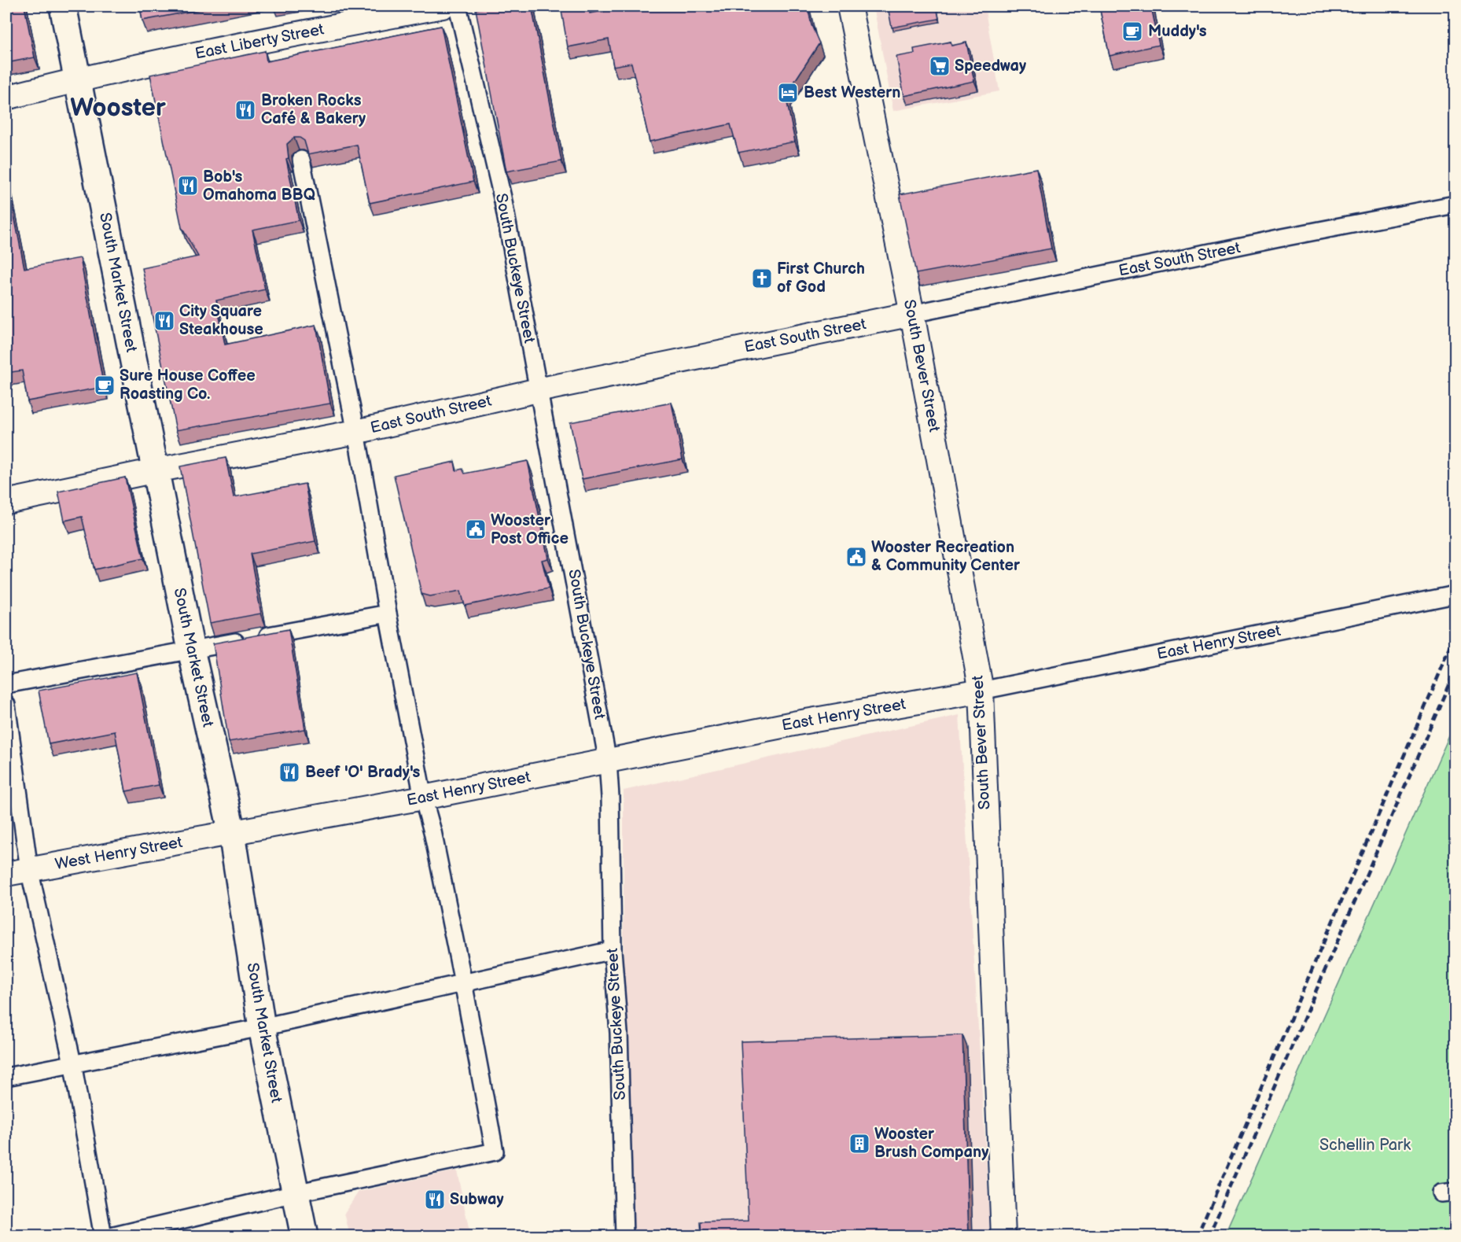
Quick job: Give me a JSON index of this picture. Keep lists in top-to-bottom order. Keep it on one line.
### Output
{"streets":{"main road":["South Market Street"],"street":["East Liberty Street","East South Street","South Buckeye Street","South Bever Street","East Henry Street","West Henry Street"]},"crossings":[["East Liberty Street","South Market Street"],["East South Street","South Buckeye Street"],["East South Street","South Market Street"],["East South Street","South Bever Street"],["South Buckeye Street","East Henry Street"],["South Market Street","East Henry Street"],["South Market Street","West Henry Street"],["South Bever Street","East Henry Street"],["East Henry Street","West Henry Street"]],"districts":["Wooster"],"parks":["Schellin Park"],"places":{"cafe":["Muddy's","Sure House Coffee Roasting Co."],"supermarket":["Speedway"],"hotel":["Best Western"],"restaurant":["Broken Rocks Café & Bakery","Bob's Omahoma BBQ","City Square Steakhouse","Beef 'O' Brady's","Subway"],"church":["First Church of God"],"public building":["Wooster Post Office","Wooster Recreation & Community Center"],"building":["Wooster Brush Company"]}}
